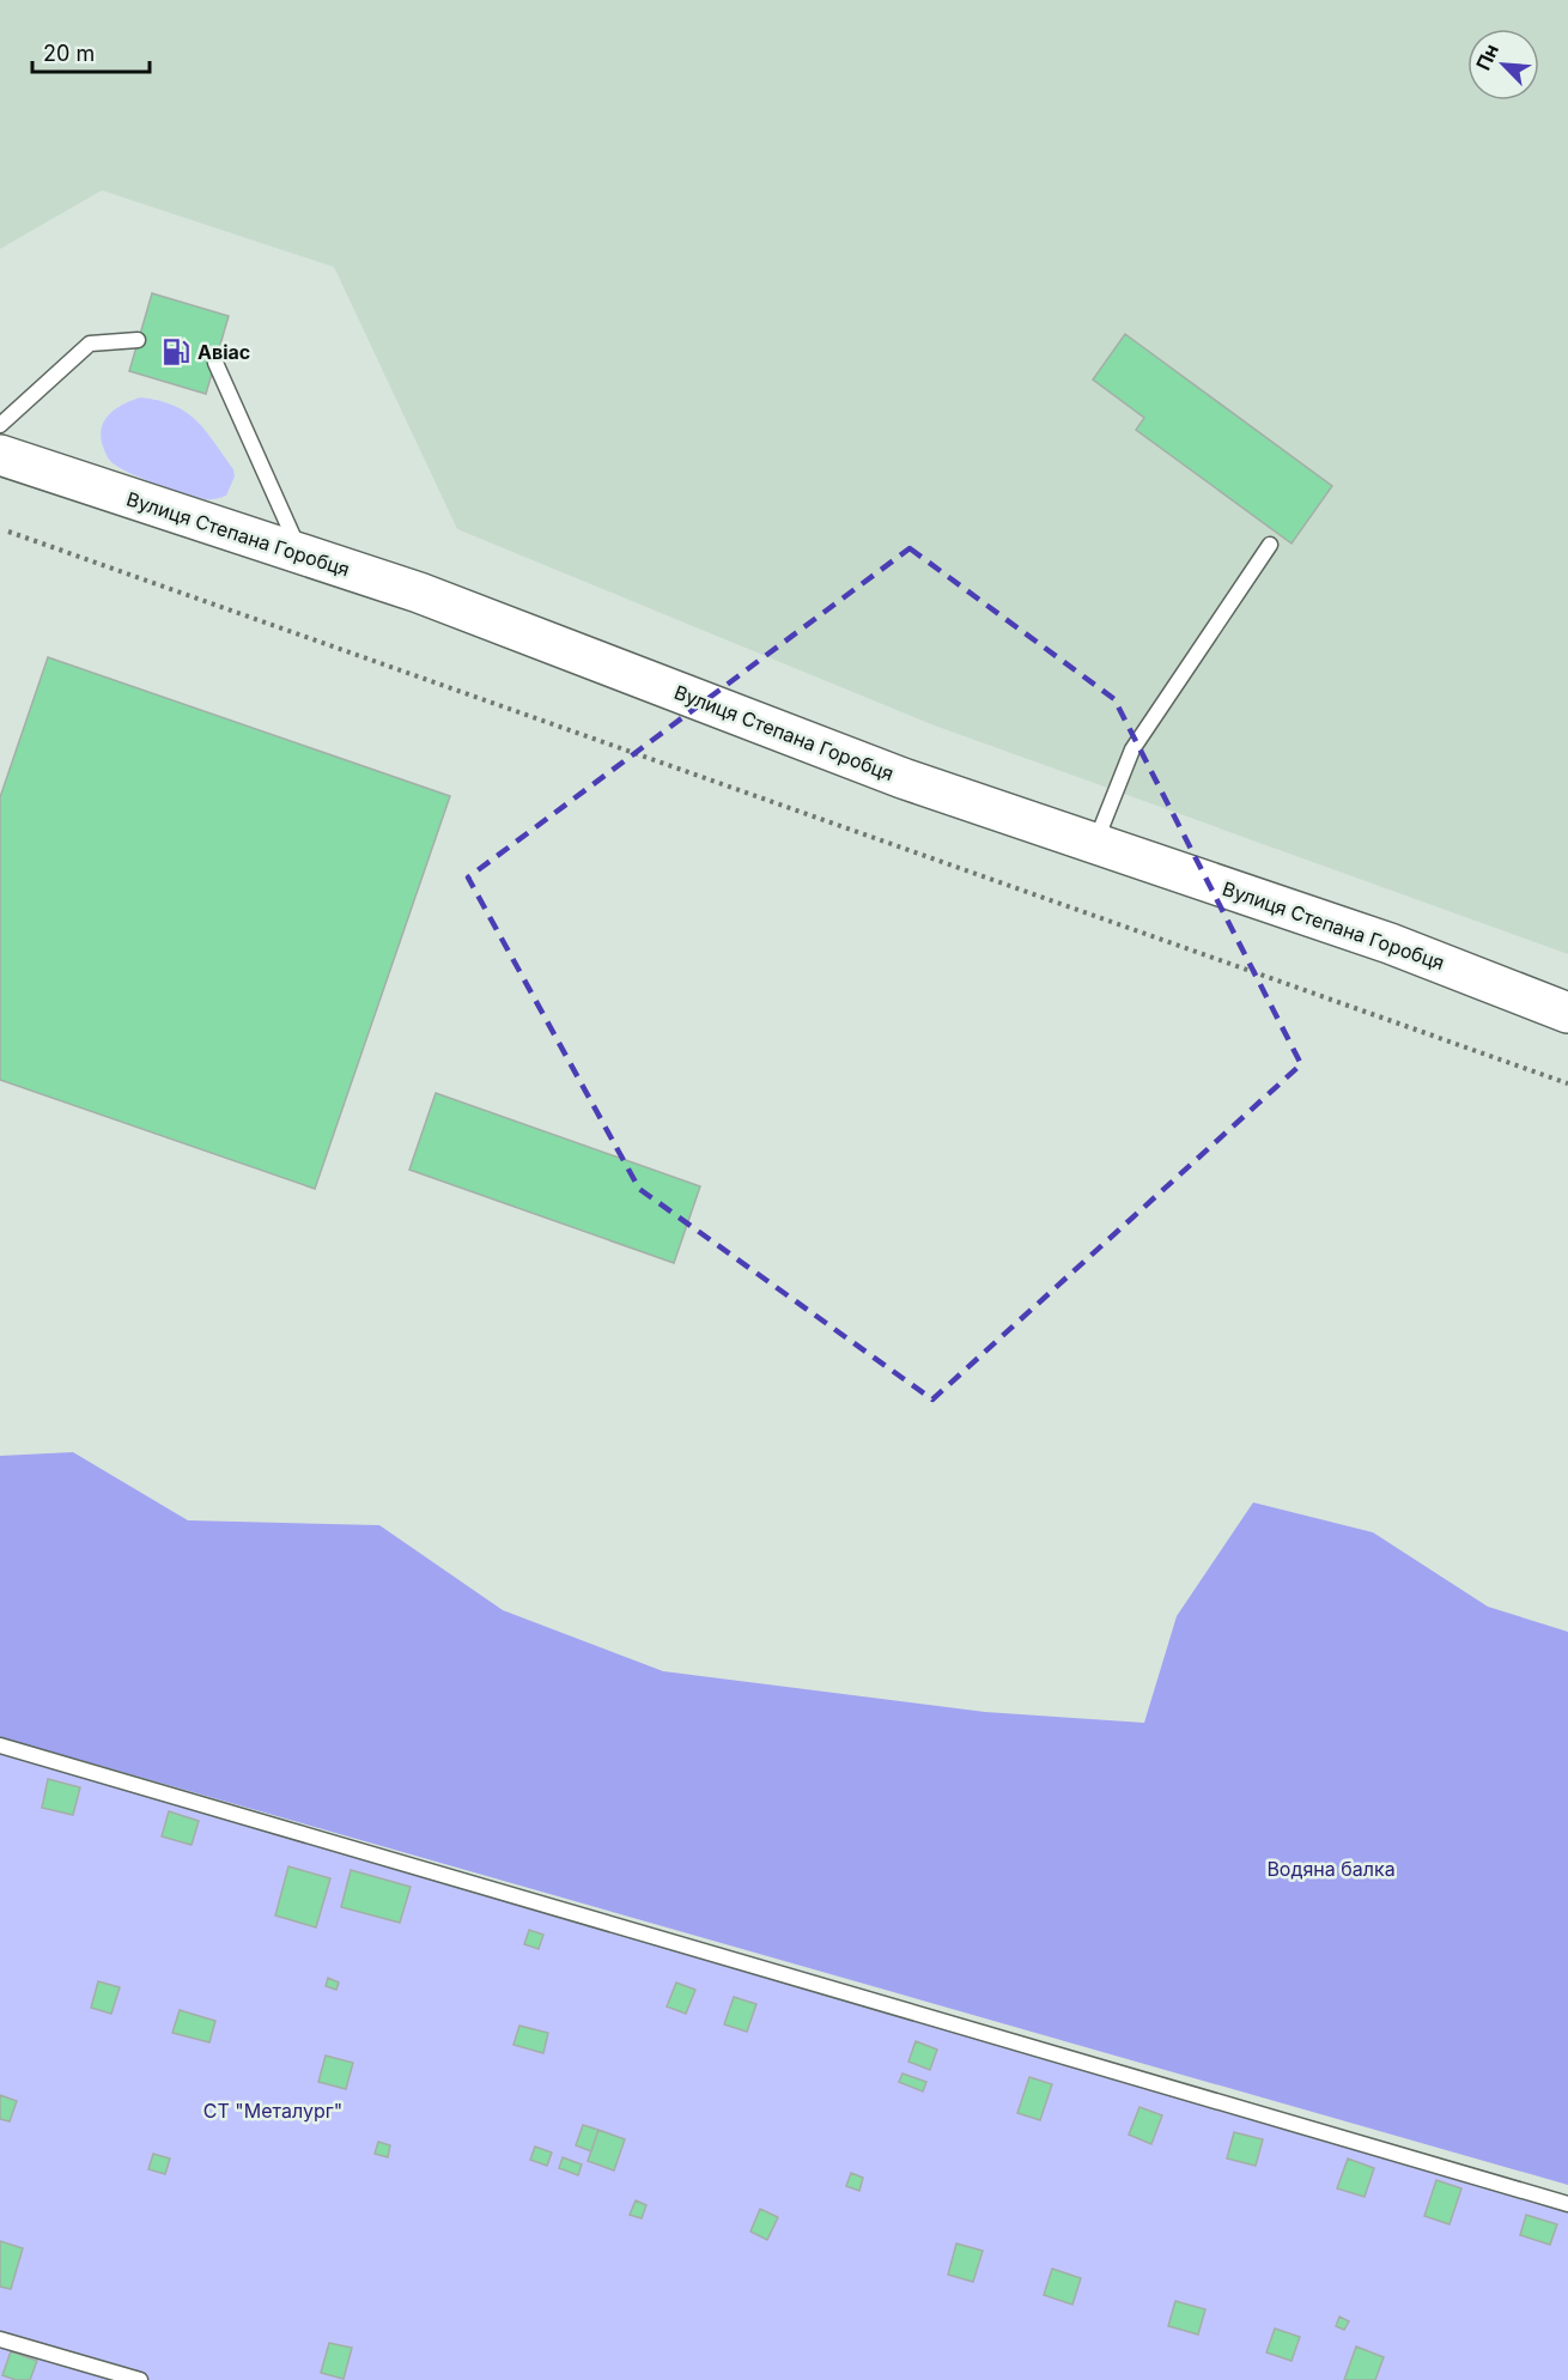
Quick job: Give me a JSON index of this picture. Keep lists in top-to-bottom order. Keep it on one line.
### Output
{"streets":{"main road":["Вулиця Степана Горобця"]},"parks":["Водяна балка","СТ \"Металург\""],"places":{"fuel station":["Авіас"]},"scale_bar":"20 m","north":"top left"}
